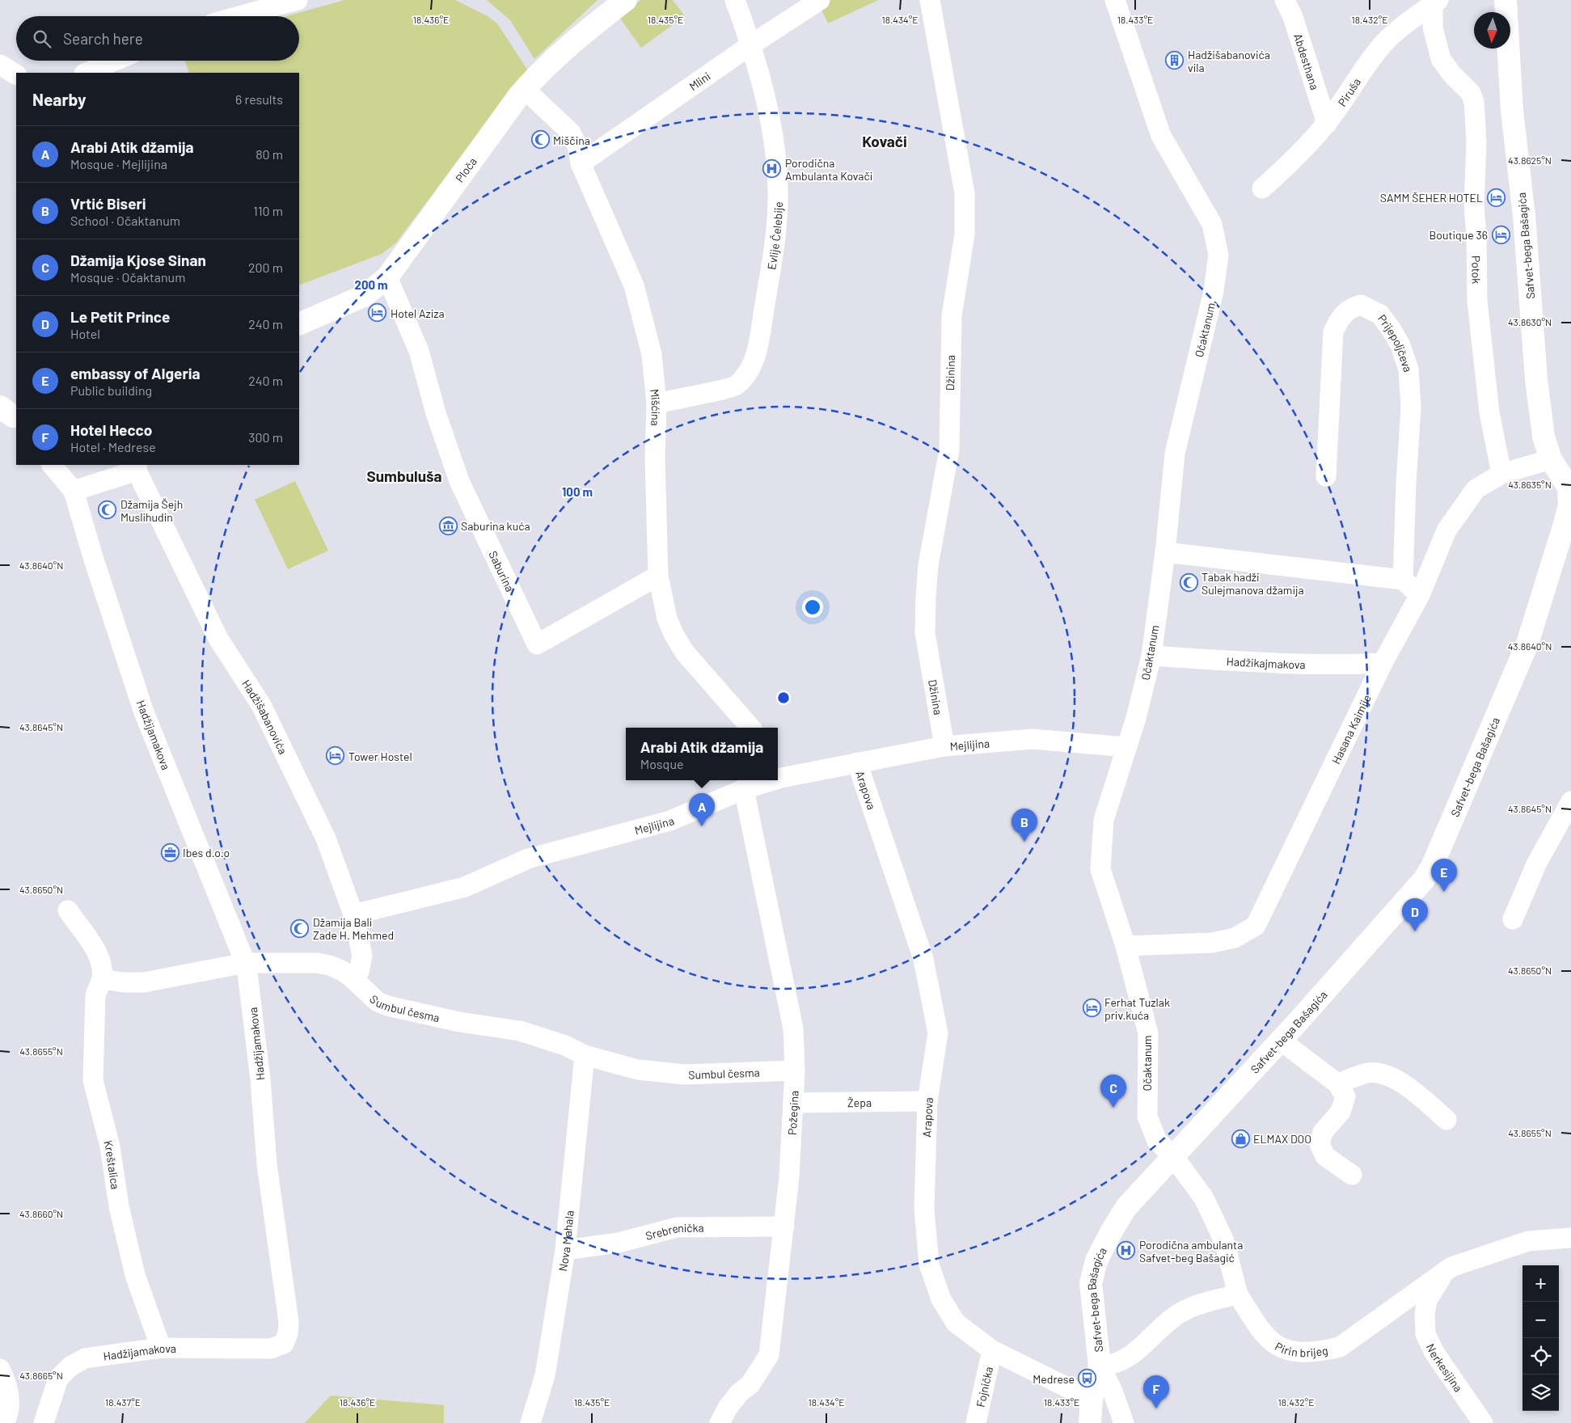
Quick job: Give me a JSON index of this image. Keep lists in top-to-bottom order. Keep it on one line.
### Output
{"streets":{"street":["Abdesthana","Mlini","Piruša","Ploča","Evlije Čelebije","Safvet-bega Bašagića","Potok","Očaktanum","Prijepoljčeva","Džinina","Mišćina","Saburina","Hadžikajmakova","Hadžišabanovića","Hasana Kaimije","Hadžijamakova","Mejlijina","Arapova","Sumbul česma","Žepa","Požegina","Kreštalica","Srebrenička","Nova Mahala","Pirin brijeg","Nerkesijina","Fojnička"]},"crossings":[["Abdesthana","Piruša"],["Mlini","Evlije Čelebije"],["Mlini","Mišćina"],["Piruša","Potok"],["Ploča","Mišćina"],["Ploča","Saburina"],["Evlije Čelebije","Mišćina"],["Safvet-bega Bašagića","Očaktanum"],["Safvet-bega Bašagića","Hasana Kaimije"],["Safvet-bega Bašagića","Arapova"],["Potok","Hasana Kaimije"],["Očaktanum","Hadžikajmakova"],["Očaktanum","Hasana Kaimije"],["Očaktanum","Mejlijina"],["Očaktanum","Pirin brijeg"],["Džinina","Mejlijina"],["Mišćina","Saburina"],["Hadžikajmakova","Hasana Kaimije"],["Hadžišabanovića","Mejlijina"],["Hadžišabanovića","Sumbul česma"],["Hadžijamakova","Sumbul česma"],["Hadžijamakova","Kreštalica"],["Mejlijina","Arapova"],["Mejlijina","Požegina"],["Arapova","Žepa"],["Arapova","Fojnička"],["Sumbul česma","Požegina"],["Sumbul česma","Kreštalica"],["Sumbul česma","Nova Mahala"],["Žepa","Požegina"],["Požegina","Srebrenička"],["Srebrenička","Nova Mahala"],["Pirin brijeg","Nerkesijina"]],"districts":["Kovači","Sumbuluša"],"places":{"building":["Hadžišabanovića vila"],"mosque":["Miščina","Džamija Šejh Muslihudin","Tabak hadži Sulejmanova džamija","Džamija Bali Zade H. Mehmed"],"hospital":["Porodična Ambulanta Kovači","Porodična ambulanta Safvet-beg Bašagić"],"hotel":["SAMM ŠEHER HOTEL","Boutique 36","Hotel Aziza","Tower Hostel","Ferhat Tuzlak priv.kuća"],"museum":["Saburina kuća"],"office":["Ibes d.o.o"],"shop":["ELMAX DOO"],"bus stop":["Medrese"]},"north":"bottom","page":{"search":"Search here","heading":["Nearby","6 results"],"list":[{"mark":"A","name":"Arabi Atik džamija","note":"Mosque · Mejlijina","value":"80 m"},{"mark":"B","name":"Vrtić Biseri","note":"School · Očaktanum","value":"110 m"},{"mark":"C","name":"Džamija Kjose Sinan","note":"Mosque · Očaktanum","value":"200 m"},{"mark":"D","name":"Le Petit Prince","note":"Hotel","value":"240 m"},{"mark":"E","name":"embassy of Algeria","note":"Public building","value":"240 m"},{"mark":"F","name":"Hotel Hecco","note":"Hotel · Medrese","value":"300 m"}],"popup":["Arabi Atik džamija","Mosque"],"pins":["A","B","E","D","C","F"],"map_buttons":["+","−"]},"coordinates":["18.436°E","18.435°E","18.434°E","18.433°E","18.432°E","43.8625°N","43.8630°N","43.8635°N","43.8640°N","43.8645°N","43.8650°N","43.8655°N","43.8660°N","43.8665°N","18.437°E"],"rings":["200 m","100 m"]}
